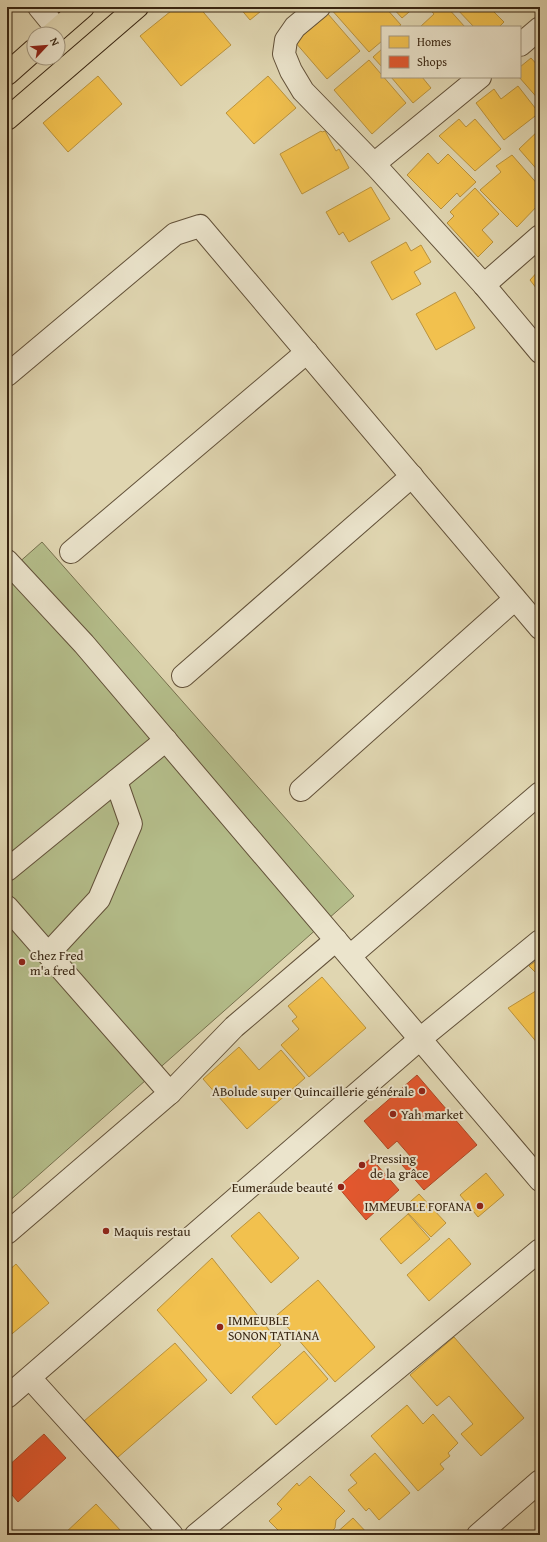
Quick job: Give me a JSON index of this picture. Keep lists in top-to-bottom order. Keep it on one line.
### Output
{"places":["Chez Fred m'a fred","ABolude super Quincaillerie générale","Yah market","Pressing de la grâce","Eumeraude beauté","IMMEUBLE FOFANA","Maquis restau","IMMEUBLE SONON TATIANA"],"legend":["Homes","Shops"],"north":"top right"}
